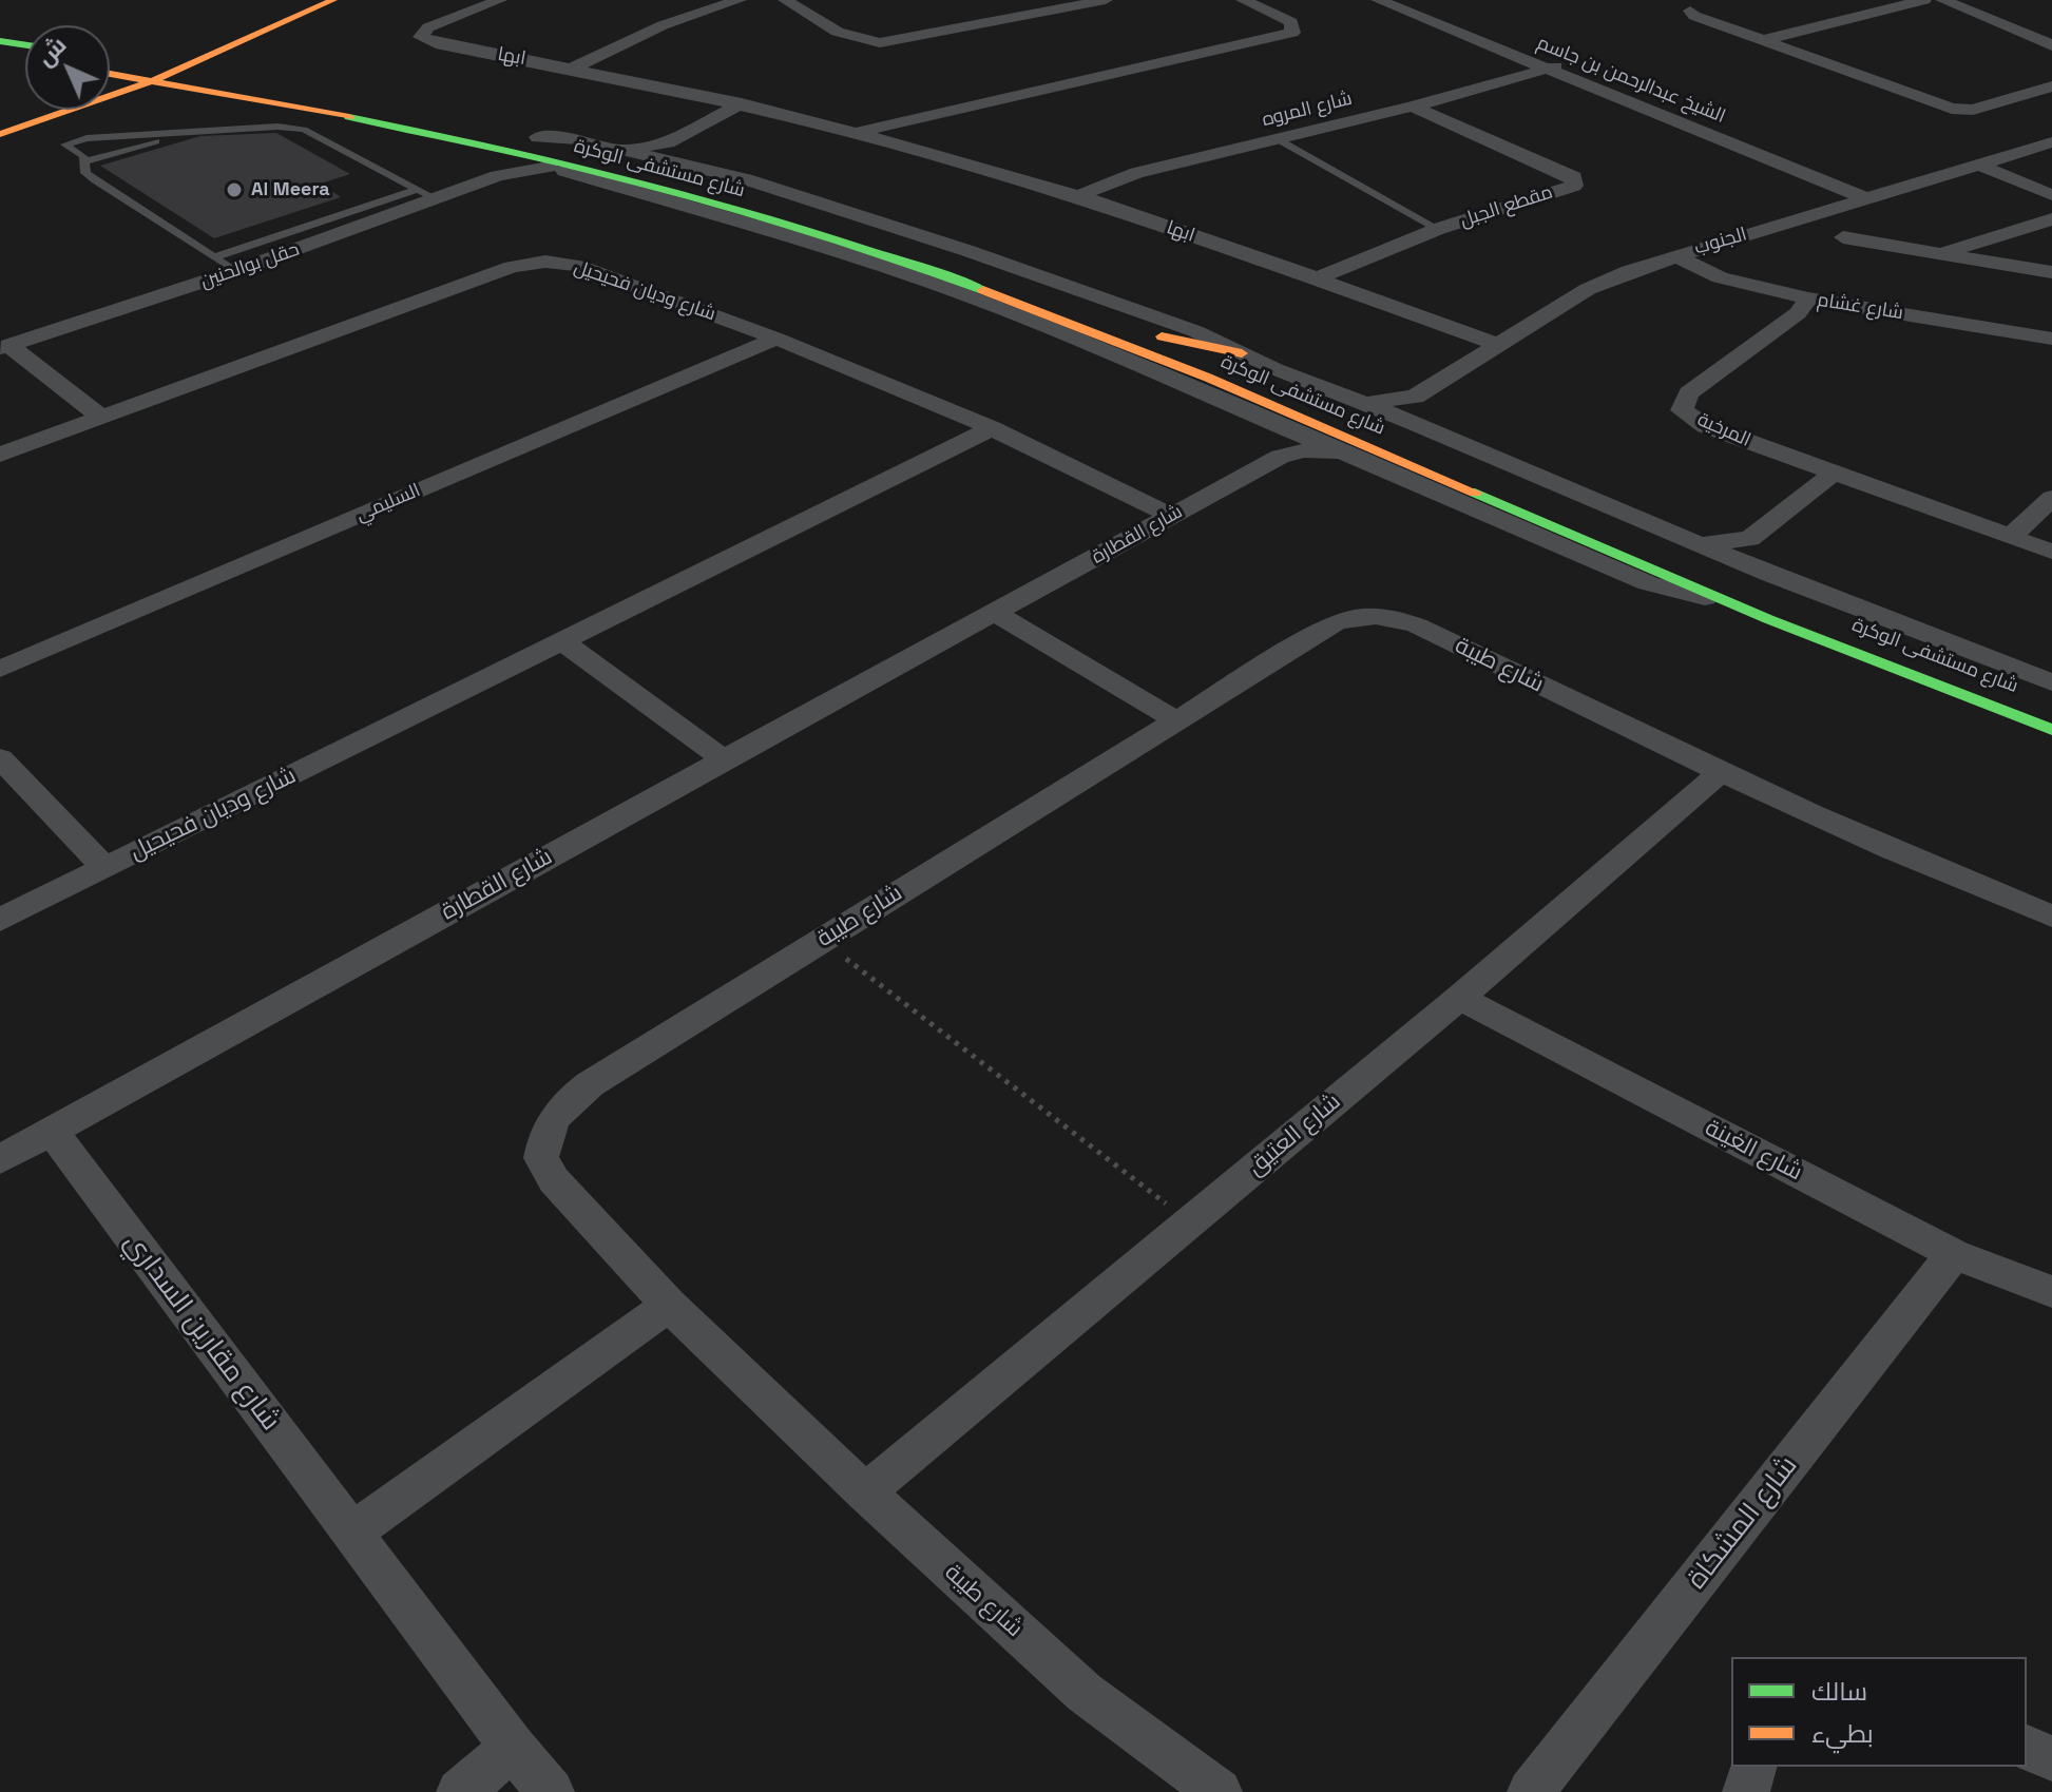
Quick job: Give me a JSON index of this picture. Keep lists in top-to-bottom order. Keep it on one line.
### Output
{"streets":{"street":["ابها","الشيخ عبدالرحمن بن جاسم","شارع المروه","شارع مستشفى الوكرة","مقطع الجبل","الجنوب","حقل بوالحنين","شارع وديان فحيحيل","شارع غشام","المرخية","السليمي","شارع القطارة","شارع طيبة","شارع العتيق","شارع الغينة","شارع مقارين السداري","شارع المشكاة"]},"crossings":[["ابها","شارع المروه"],["ابها","مقطع الجبل"],["ابها","الجنوب"],["الشيخ عبدالرحمن بن جاسم","شارع المروه"],["الشيخ عبدالرحمن بن جاسم","الجنوب"],["شارع المروه","مقطع الجبل"],["شارع مستشفى الوكرة","الجنوب"],["شارع مستشفى الوكرة","حقل بوالحنين"],["شارع مستشفى الوكرة","شارع القطارة"],["الجنوب","شارع غشام"],["شارع وديان فحيحيل","السليمي"],["شارع وديان فحيحيل","شارع القطارة"],["شارع غشام","المرخية"],["شارع القطارة","شارع مقارين السداري"],["شارع طيبة","شارع العتيق"],["شارع العتيق","شارع الغينة"],["شارع الغينة","شارع المشكاة"]],"places":["Al Meera"],"legend":["سالك","بطيء"],"north":"top left"}
